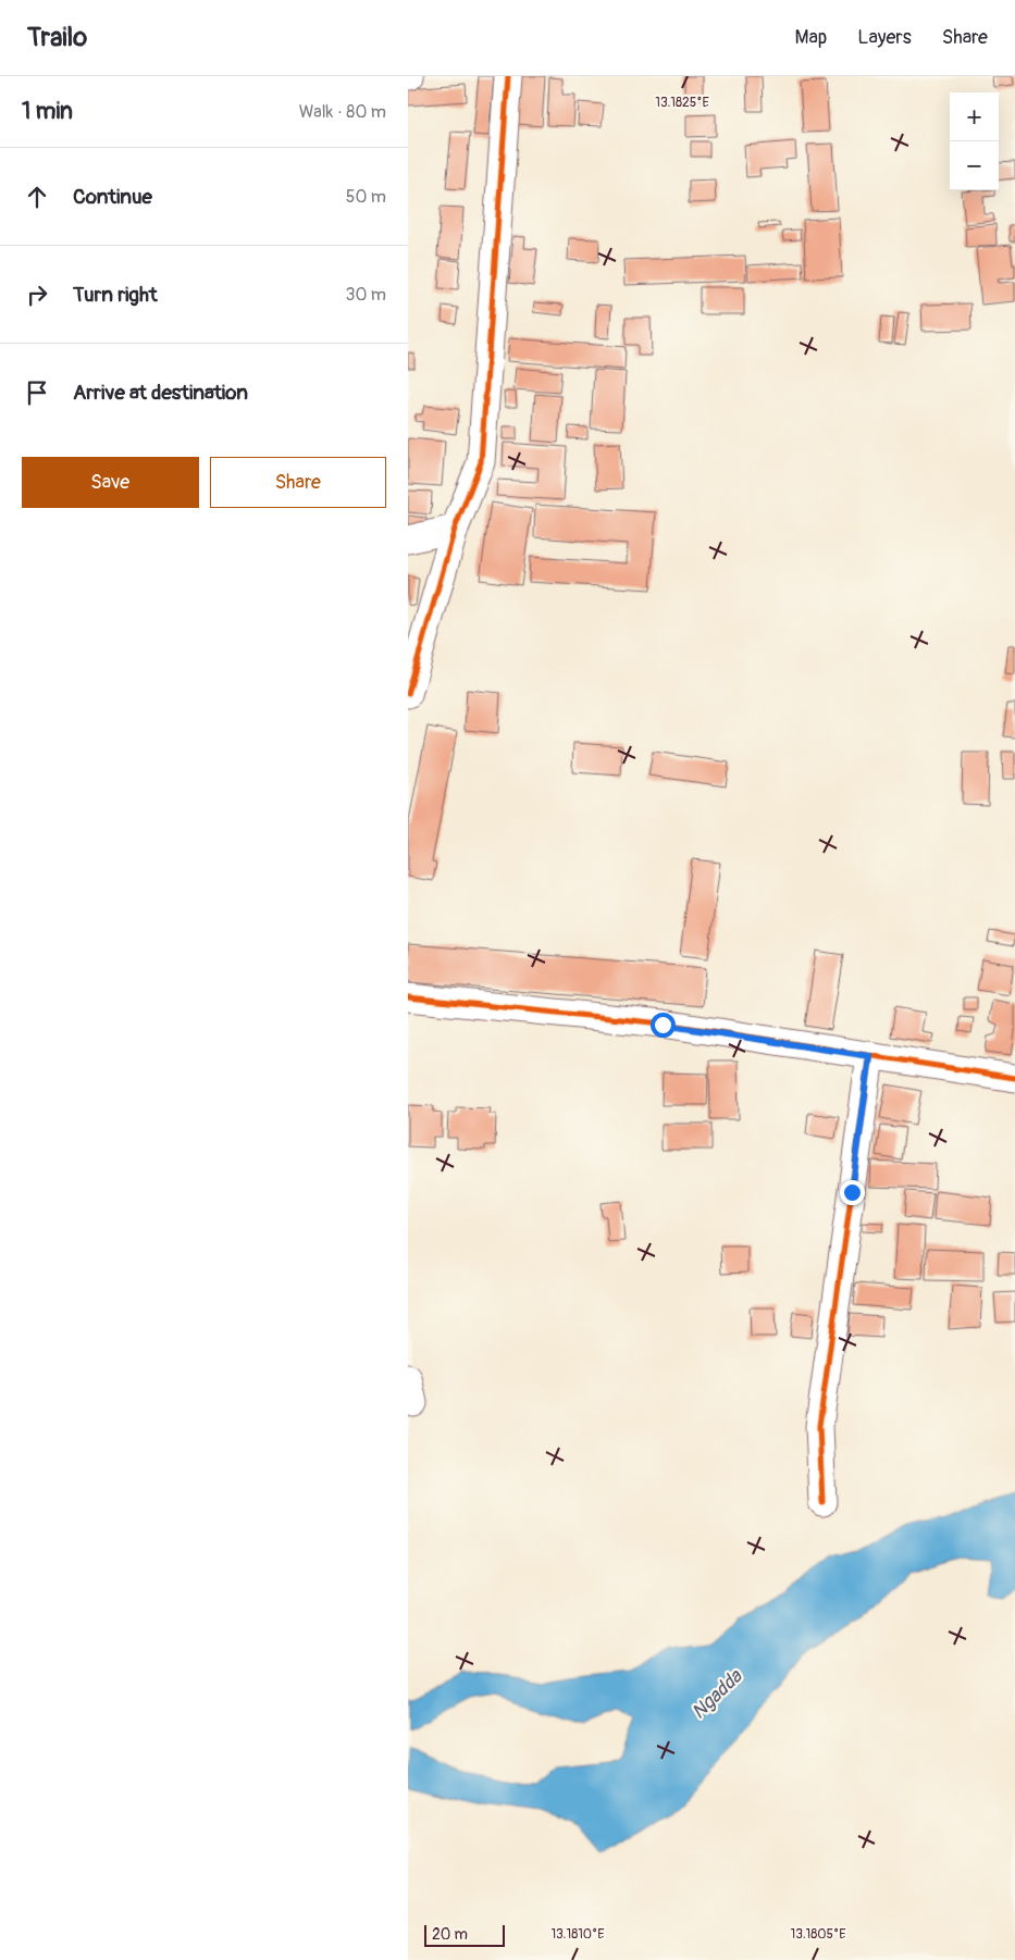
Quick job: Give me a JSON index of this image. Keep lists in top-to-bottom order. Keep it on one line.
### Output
{"water":["Ngadda"],"scale_bar":"20 m","page":{"header":"Trailo","nav":["Map","Layers","Share"],"heading":["1 min","Walk · 80 m"],"map_buttons":["+","−"],"list":[["Continue","50 m"],["Turn right","30 m"],"Arrive at destination"],"buttons":["Save","Share"],"scale":"20 m"},"coordinates":["13.1825°E","13.1810°E","13.1805°E"]}
